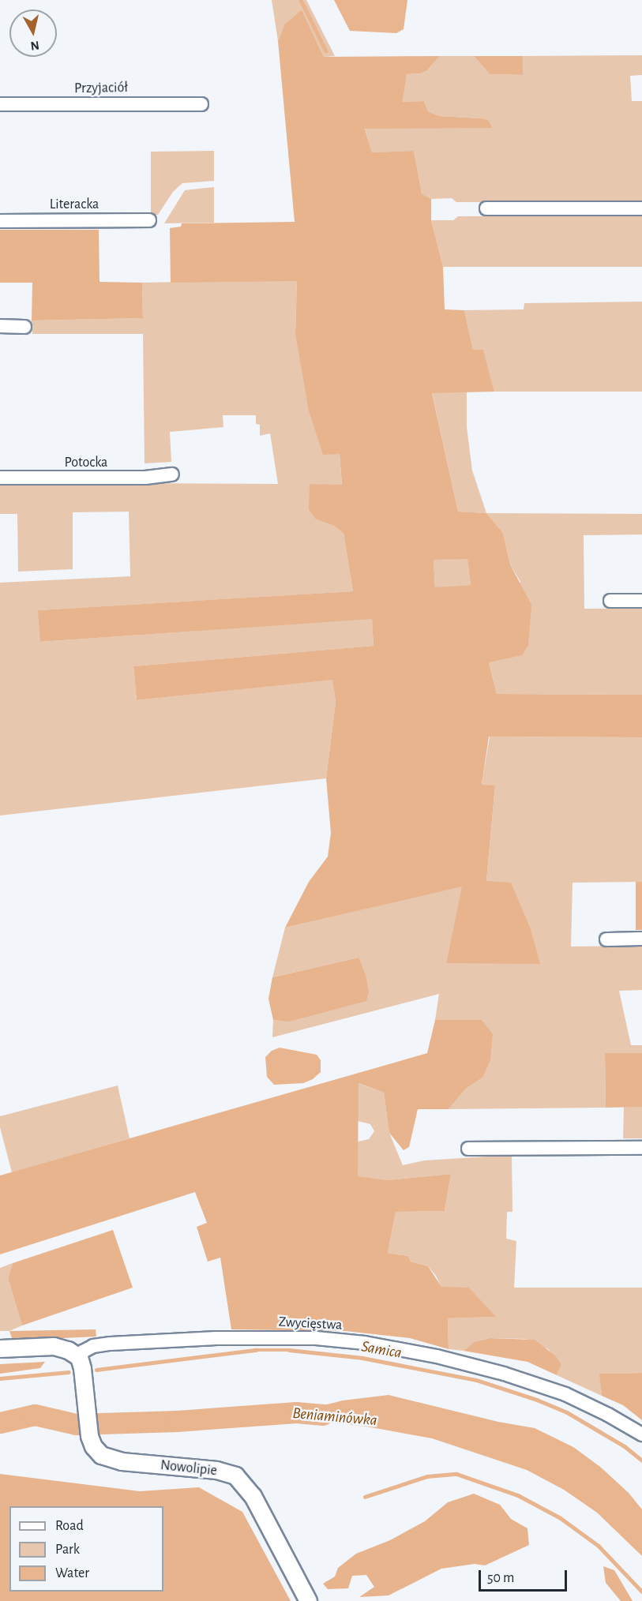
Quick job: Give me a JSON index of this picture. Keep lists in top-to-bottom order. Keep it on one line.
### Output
{"streets":{"street":["Przyjaciół","Literacka","Potocka","Zwycięstwa","Nowolipie"]},"crossings":[["Zwycięstwa","Nowolipie"]],"water":["Samica","Beniaminówka"],"legend":["Road","Park","Water"],"scale_bar":"50 m","north":"bottom"}
